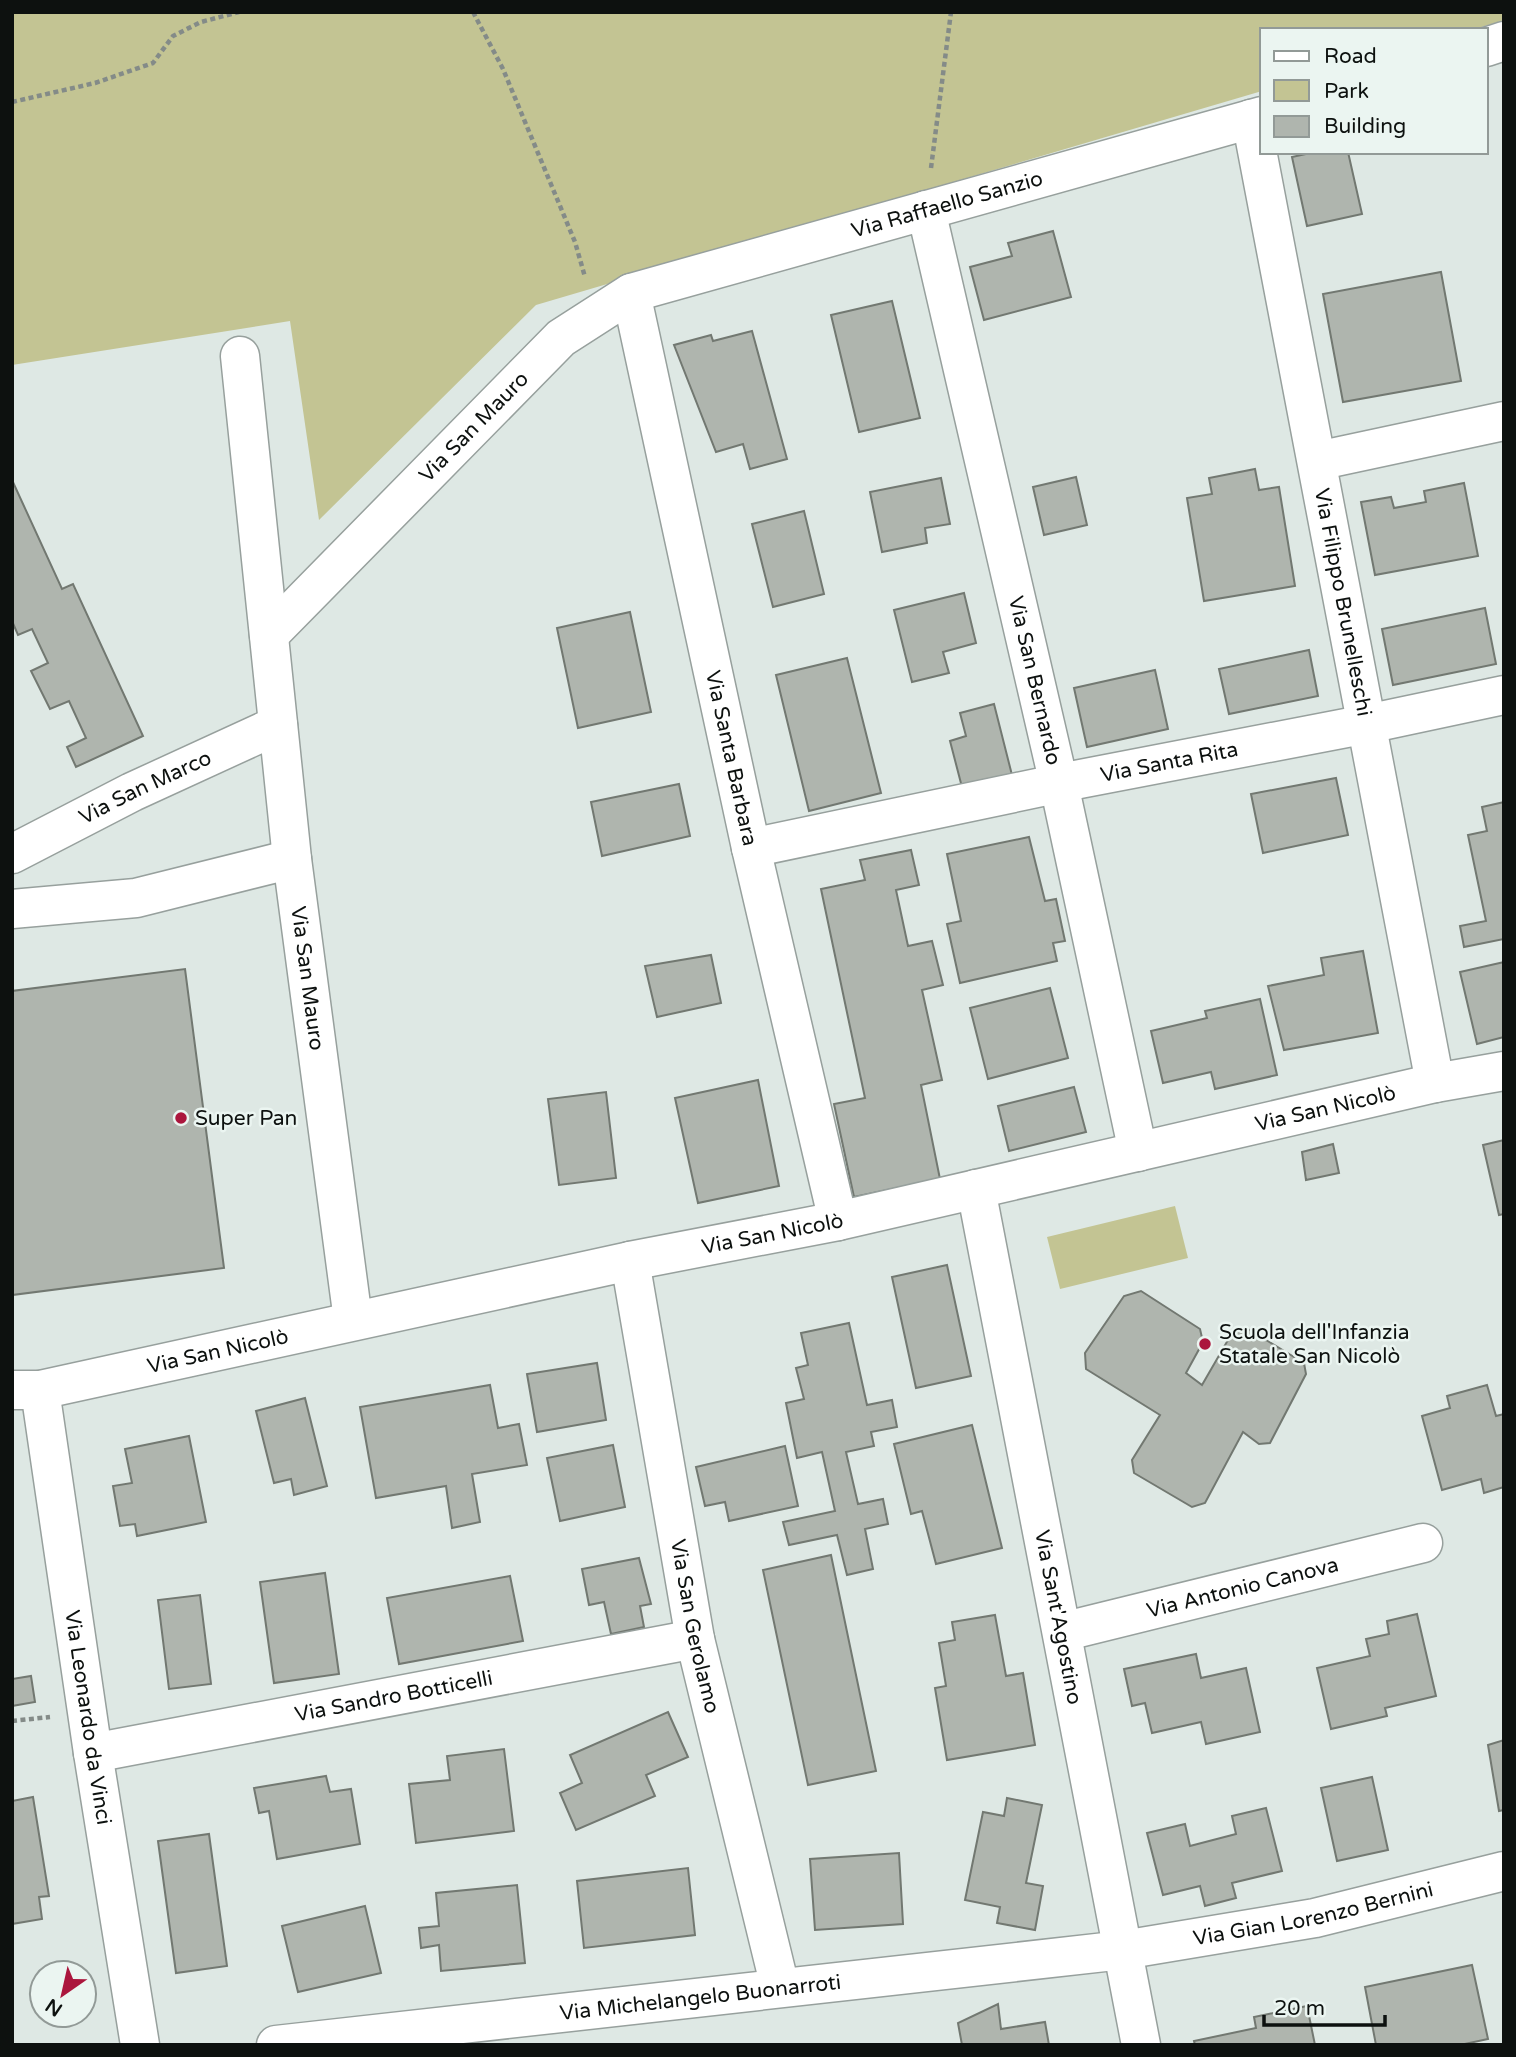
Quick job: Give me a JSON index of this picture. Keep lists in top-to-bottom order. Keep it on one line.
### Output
{"streets":{"street":["Via Raffaello Sanzio","Via San Mauro","Via Filippo Brunelleschi","Via San Bernardo","Via Santa Barbara","Via Santa Rita","Via San Marco","Via San Nicolò","Via Antonio Canova","Via Sant'Agostino","Via San Gerolamo","Via Sandro Botticelli","Via Leonardo da Vinci","Via Gian Lorenzo Bernini","Via Michelangelo Buonarroti"]},"crossings":[["Via Raffaello Sanzio","Via San Mauro"],["Via Raffaello Sanzio","Via Filippo Brunelleschi"],["Via Raffaello Sanzio","Via San Bernardo"],["Via Raffaello Sanzio","Via Santa Barbara"],["Via San Mauro","Via Santa Barbara"],["Via San Mauro","Via San Marco"],["Via San Mauro","Via San Nicolò"],["Via Filippo Brunelleschi","Via Santa Rita"],["Via Filippo Brunelleschi","Via San Nicolò"],["Via San Bernardo","Via Santa Rita"],["Via San Bernardo","Via San Nicolò"],["Via Santa Barbara","Via Santa Rita"],["Via Santa Barbara","Via San Nicolò"],["Via San Nicolò","Via Sant'Agostino"],["Via San Nicolò","Via San Gerolamo"],["Via San Nicolò","Via Leonardo da Vinci"],["Via Antonio Canova","Via Sant'Agostino"],["Via Sant'Agostino","Via Gian Lorenzo Bernini"],["Via Sant'Agostino","Via Michelangelo Buonarroti"],["Via San Gerolamo","Via Sandro Botticelli"],["Via San Gerolamo","Via Michelangelo Buonarroti"],["Via Sandro Botticelli","Via Leonardo da Vinci"],["Via Gian Lorenzo Bernini","Via Michelangelo Buonarroti"]],"places":["Super Pan","Scuola dell'Infanzia Statale San Nicolò"],"legend":["Road","Park","Building"],"scale_bar":"20 m","north":"bottom left"}
